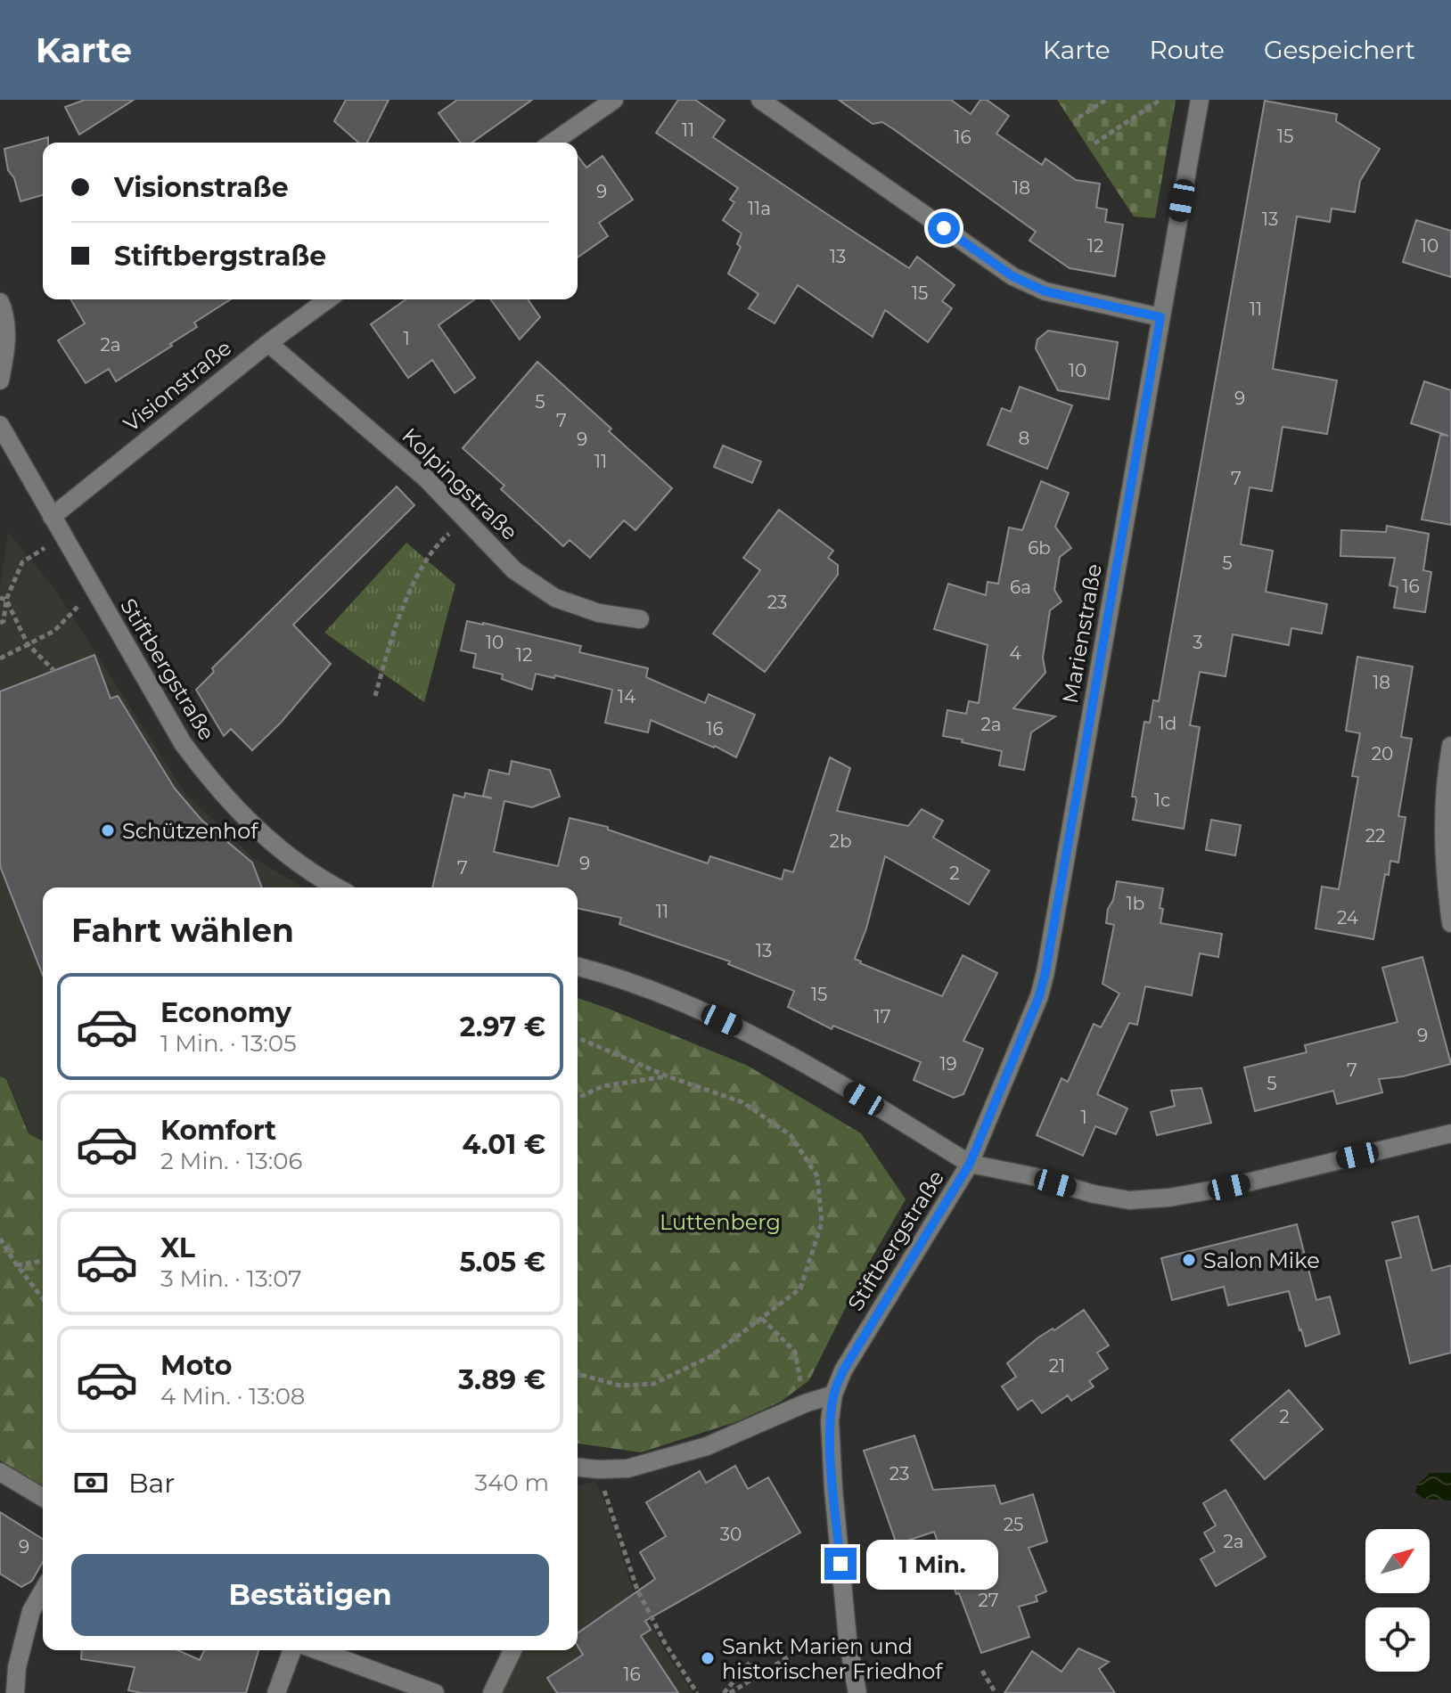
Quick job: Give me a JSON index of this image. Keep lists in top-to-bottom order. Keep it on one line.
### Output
{"streets":{"street":["Visionstraße","Kolpingstraße","Marienstraße","Stiftbergstraße"]},"crossings":[["Visionstraße","Kolpingstraße"],["Visionstraße","Stiftbergstraße"],["Marienstraße","Stiftbergstraße"]],"parks":["Luttenberg"],"places":["Schützenhof","Salon Mike","Sankt Marien und historischer Friedhof"],"house_numbers":["11","15","16","18","9","11a","13","12","10","13","15","11","1","2a","10","9","5","7","8","9","11","7","6b","5","16","6a","23","10","3","4","12","18","14","1d","2a","16","20","1c","22","2b","9","7","2","1b","11","24","13","15","17","9","19","7","5","1","21","2","23","25","30","2a","9","27","16"],"north":"top right","page":{"header":"Karte","nav":["Karte","Route","Gespeichert"],"banner":["Visionstraße","Stiftbergstraße"],"heading":"Fahrt wählen","list":[{"name":"Economy","note":"1 Min. · 13:05","value":"2.97 €"},{"name":"Komfort","note":"2 Min. · 13:06","value":"4.01 €"},{"name":"XL","note":"3 Min. · 13:07","value":"5.05 €"},{"name":"Moto","note":"4 Min. · 13:08","value":"3.89 €"}],"pay":["Bar","340 m"],"bubble":"1 Min.","buttons":"Bestätigen"}}
